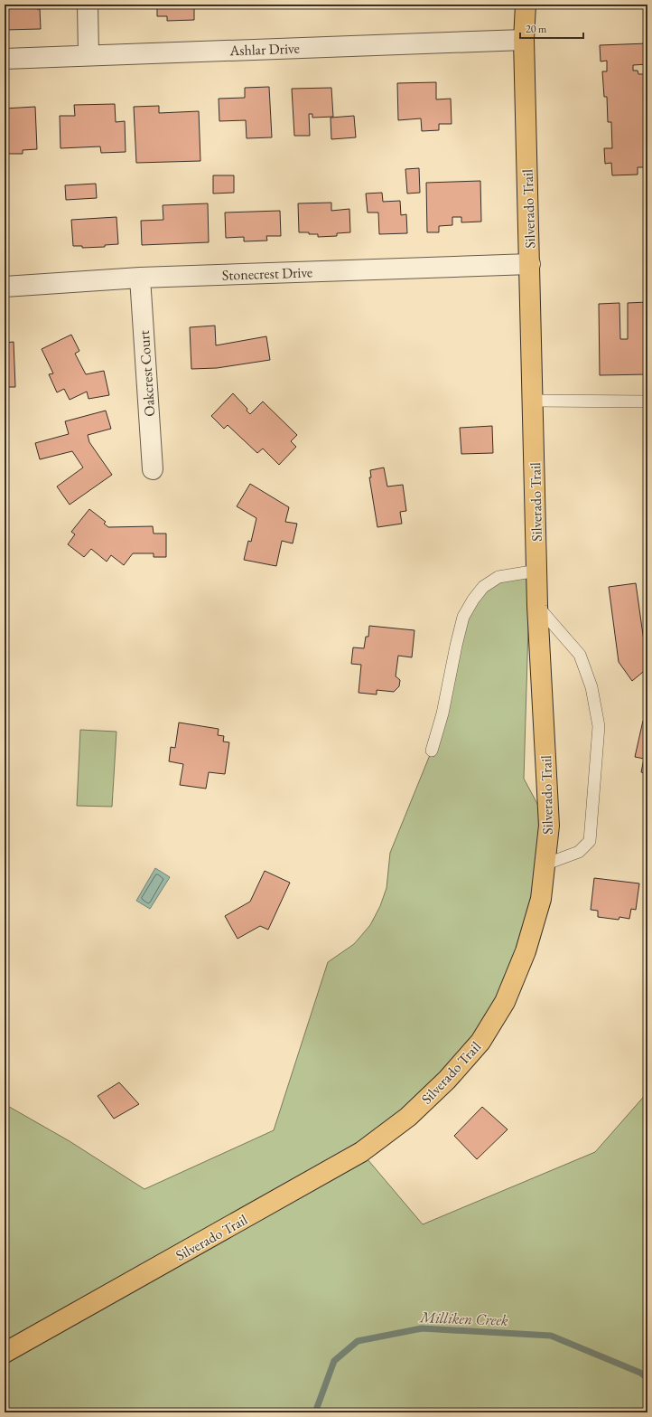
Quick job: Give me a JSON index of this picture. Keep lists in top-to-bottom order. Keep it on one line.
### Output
{"streets":{"main road":["Silverado Trail"],"street":["Ashlar Drive","Stonecrest Drive","Oakcrest Court"]},"crossings":[["Ashlar Drive","Silverado Trail"],["Silverado Trail","Stonecrest Drive"],["Stonecrest Drive","Oakcrest Court"]],"water":["Milliken Creek"],"scale_bar":"20 m"}
